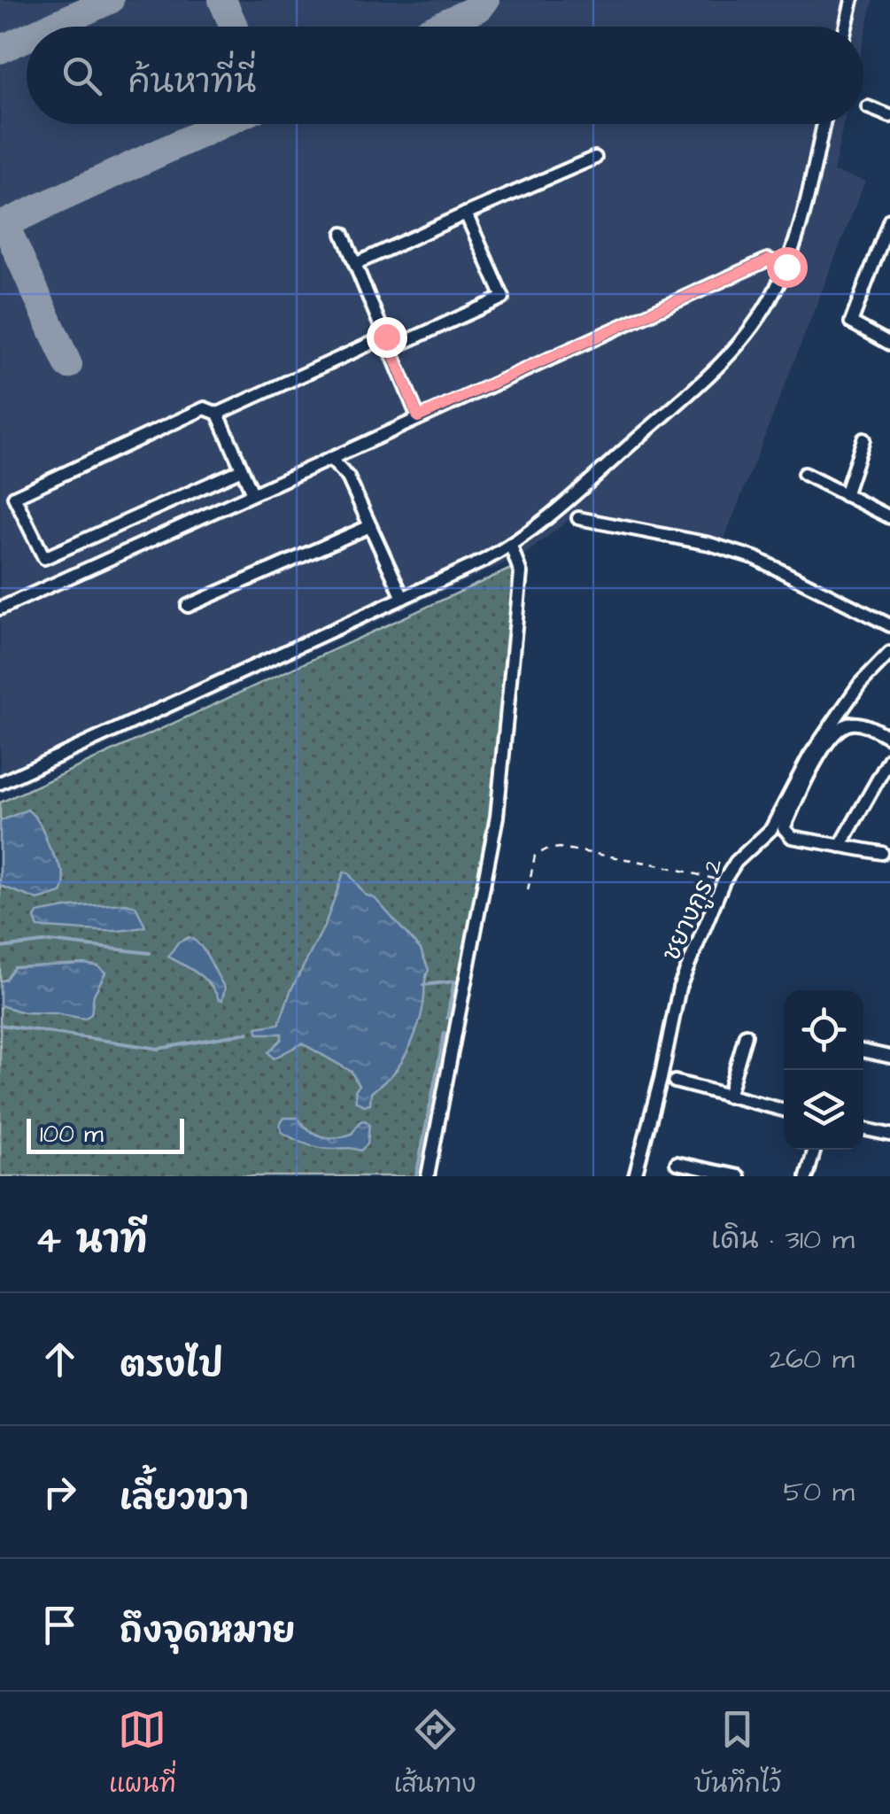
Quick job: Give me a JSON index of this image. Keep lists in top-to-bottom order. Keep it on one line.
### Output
{"streets":{"street":["ชยางกูร 2"]},"scale_bar":"100 m","page":{"search":"ค้นหาที่นี่","scale":"100 m","heading":["4 นาที","เดิน · 310 m"],"list":[["ตรงไป","260 m"],["เลี้ยวขวา","50 m"],"ถึงจุดหมาย"],"nav":["แผนที่","เส้นทาง","บันทึกไว้"]}}
